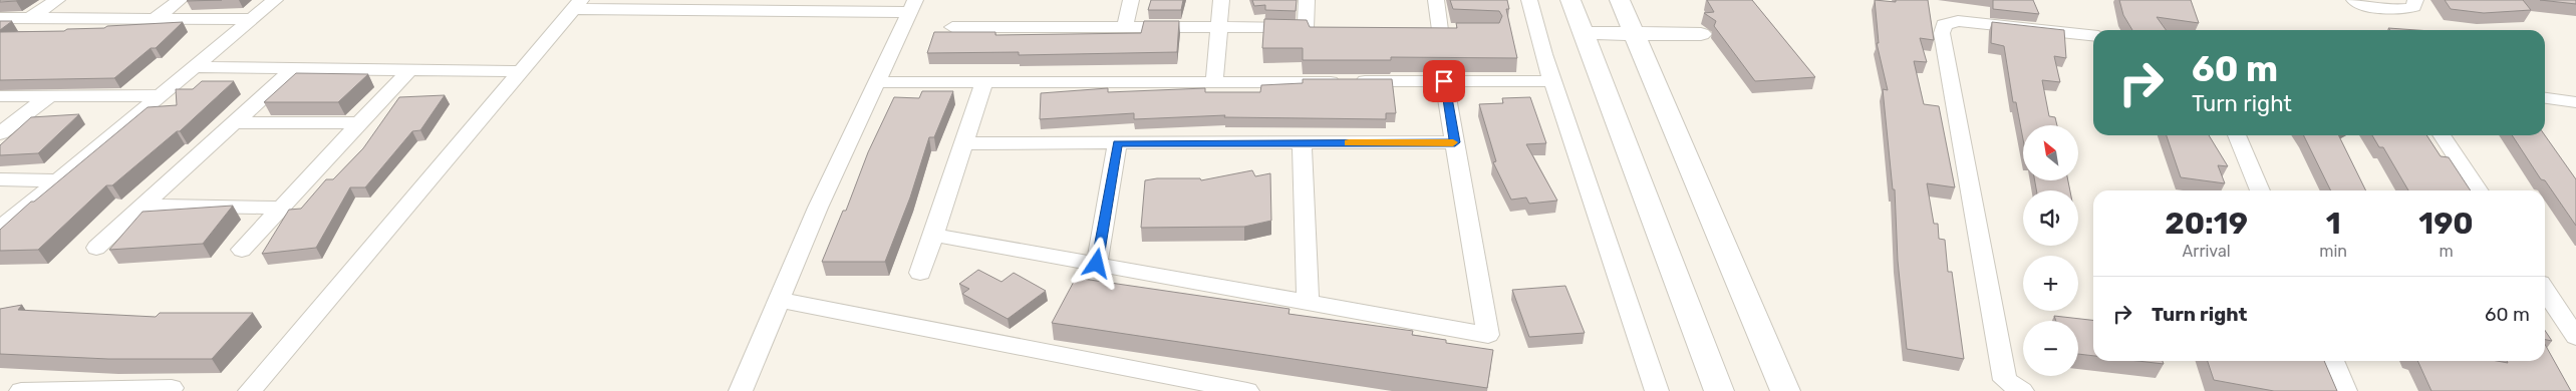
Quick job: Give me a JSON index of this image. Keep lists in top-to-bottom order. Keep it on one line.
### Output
{"north":"top left","page":{"turn":["60 m","Turn right"],"map_buttons":["+","−"],"eta":["20:19","Arrival","1","min","190","m"],"list":[{"name":"Turn right","value":"60 m"}]}}
